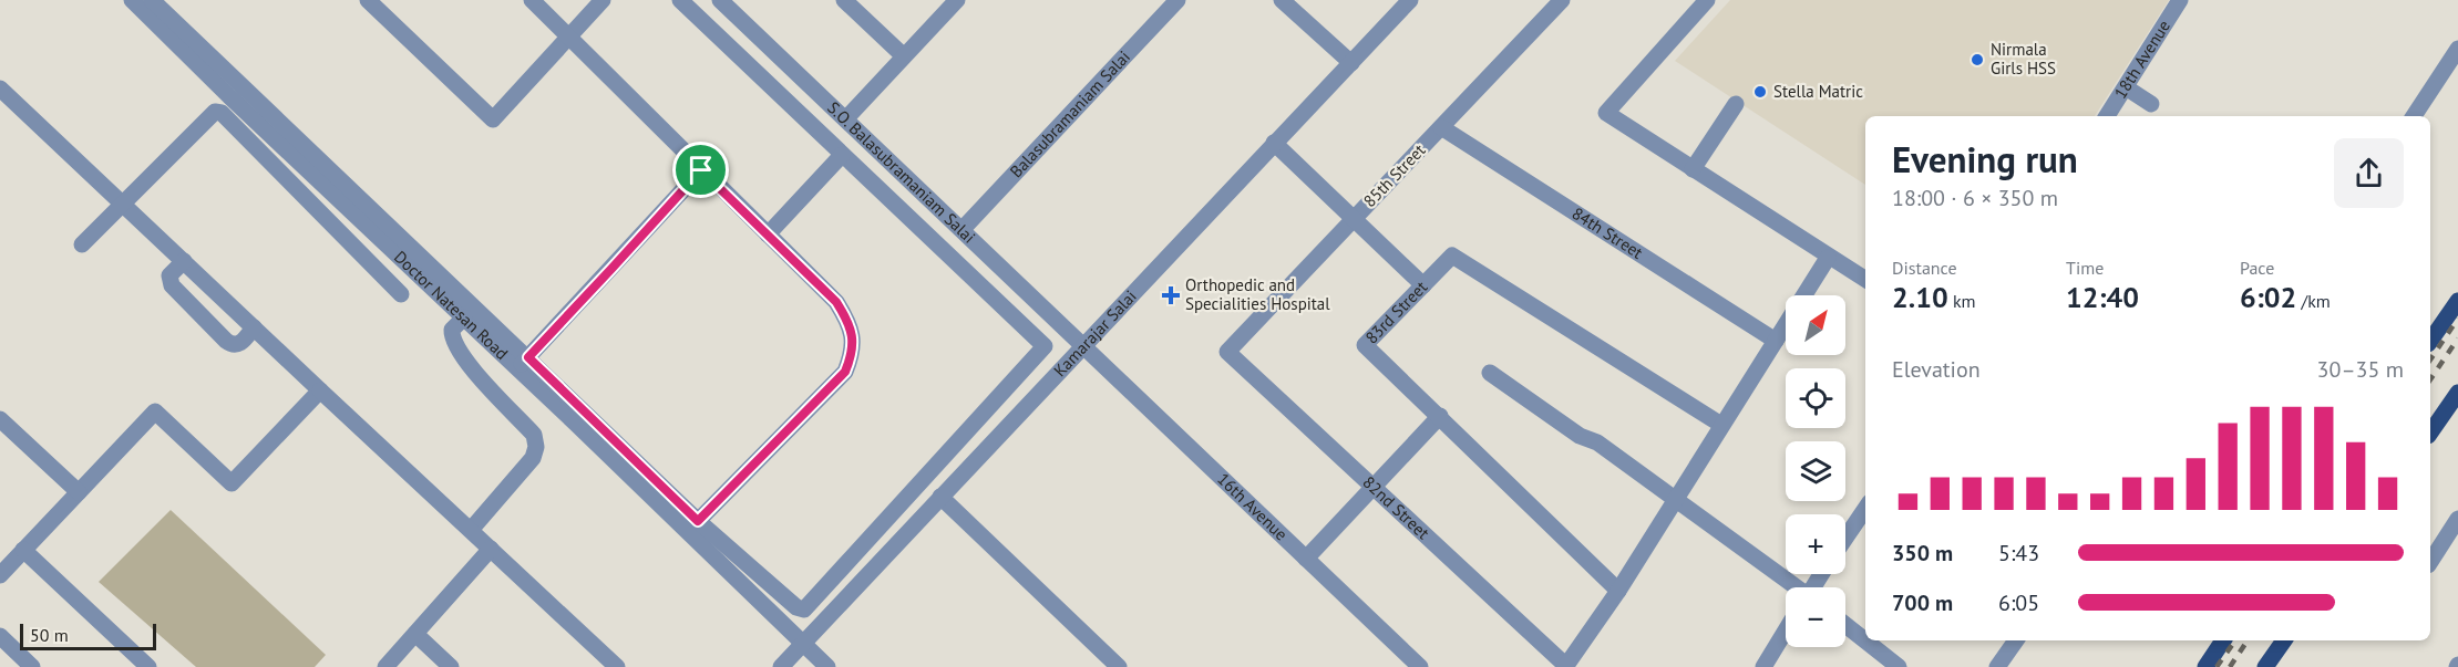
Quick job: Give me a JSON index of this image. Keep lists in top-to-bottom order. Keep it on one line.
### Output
{"streets":{"street":["18th Avenue","Balasubramaniam Salai","S.O. Balasubramaniam Salai","85th Street","84th Street","Doctor Natesan Road","83rd Street","Kamarajar Salai","16th Avenue","82nd Street"]},"crossings":[["Balasubramaniam Salai","S.O. Balasubramaniam Salai"],["S.O. Balasubramaniam Salai","Kamarajar Salai"],["S.O. Balasubramaniam Salai","16th Avenue"],["85th Street","84th Street"],["85th Street","82nd Street"],["Doctor Natesan Road","Kamarajar Salai"],["Kamarajar Salai","16th Avenue"]],"places":{"other":["Nirmala Girls HSS","Stella Matric"],"health":["Orthopedic and Specialities Hospital"]},"scale_bar":"50 m","north":"top right","page":{"heading":["Evening run","18:00 · 6 × 350 m"],"stats":[["Distance","2.10 km"],["Time","12:40"],["Pace","6:02 /km"]],"map_buttons":["+","−"],"chart":["Elevation","30–35 m"],"list":[{"name":"350 m","note":"5:43"},{"name":"700 m","note":"6:05"}],"scale":"50 m"}}
